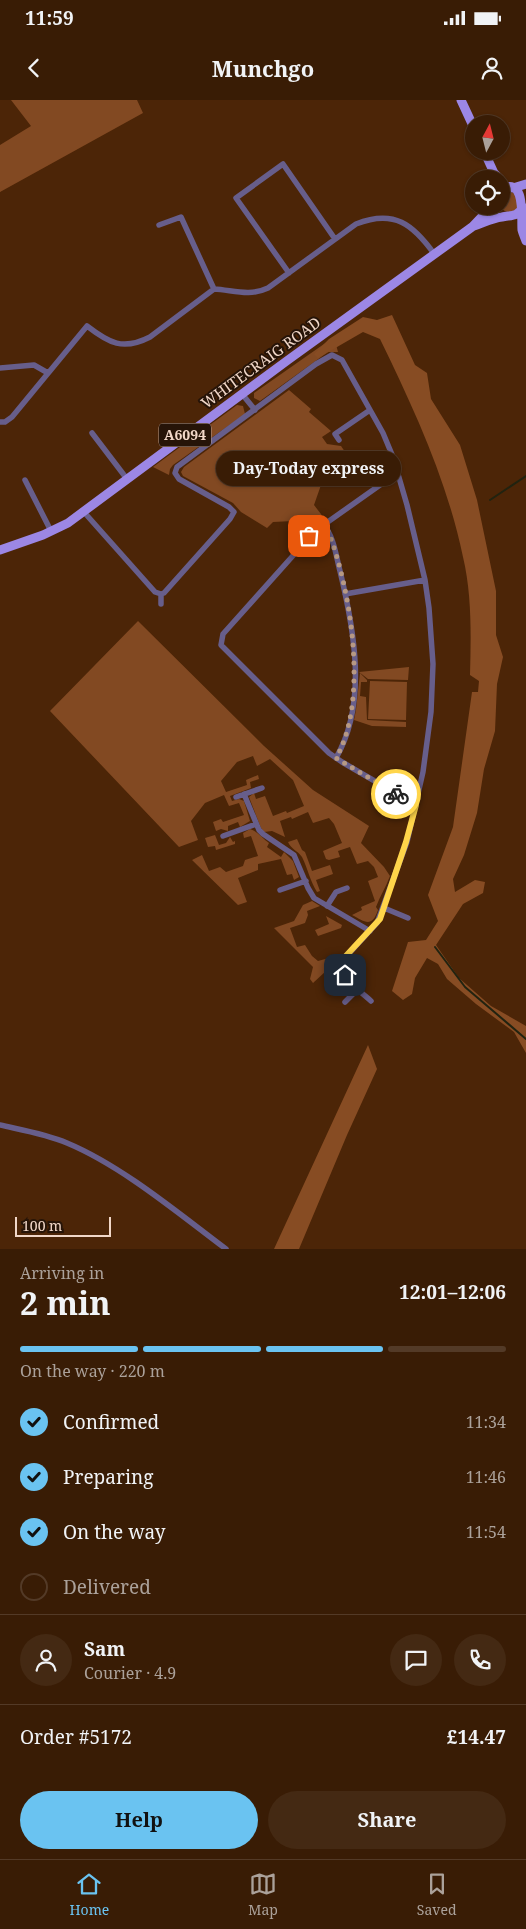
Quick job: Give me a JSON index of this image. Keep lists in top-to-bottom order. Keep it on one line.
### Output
{"streets":{"main road":["WHITECRAIG ROAD","A6094"]},"crossings":[["WHITECRAIG ROAD","A6094"]],"places":["Day-Today express"],"scale_bar":"100 m","north":"top","page":{"status":"11:59","header":"Munchgo","bubble":"Day-Today express","scale":"100 m","heading":["2 min","Arriving in","12:01–12:06"],"panel":["Sam","Courier · 4.9","Order #5172","£14.47"],"bar":"On the way · 220 m","list":[["Confirmed","11:34"],["Preparing","11:46"],["On the way","11:54"],"Delivered"],"buttons":["Help","Share"],"tabs":["Home","Map","Saved"]}}
